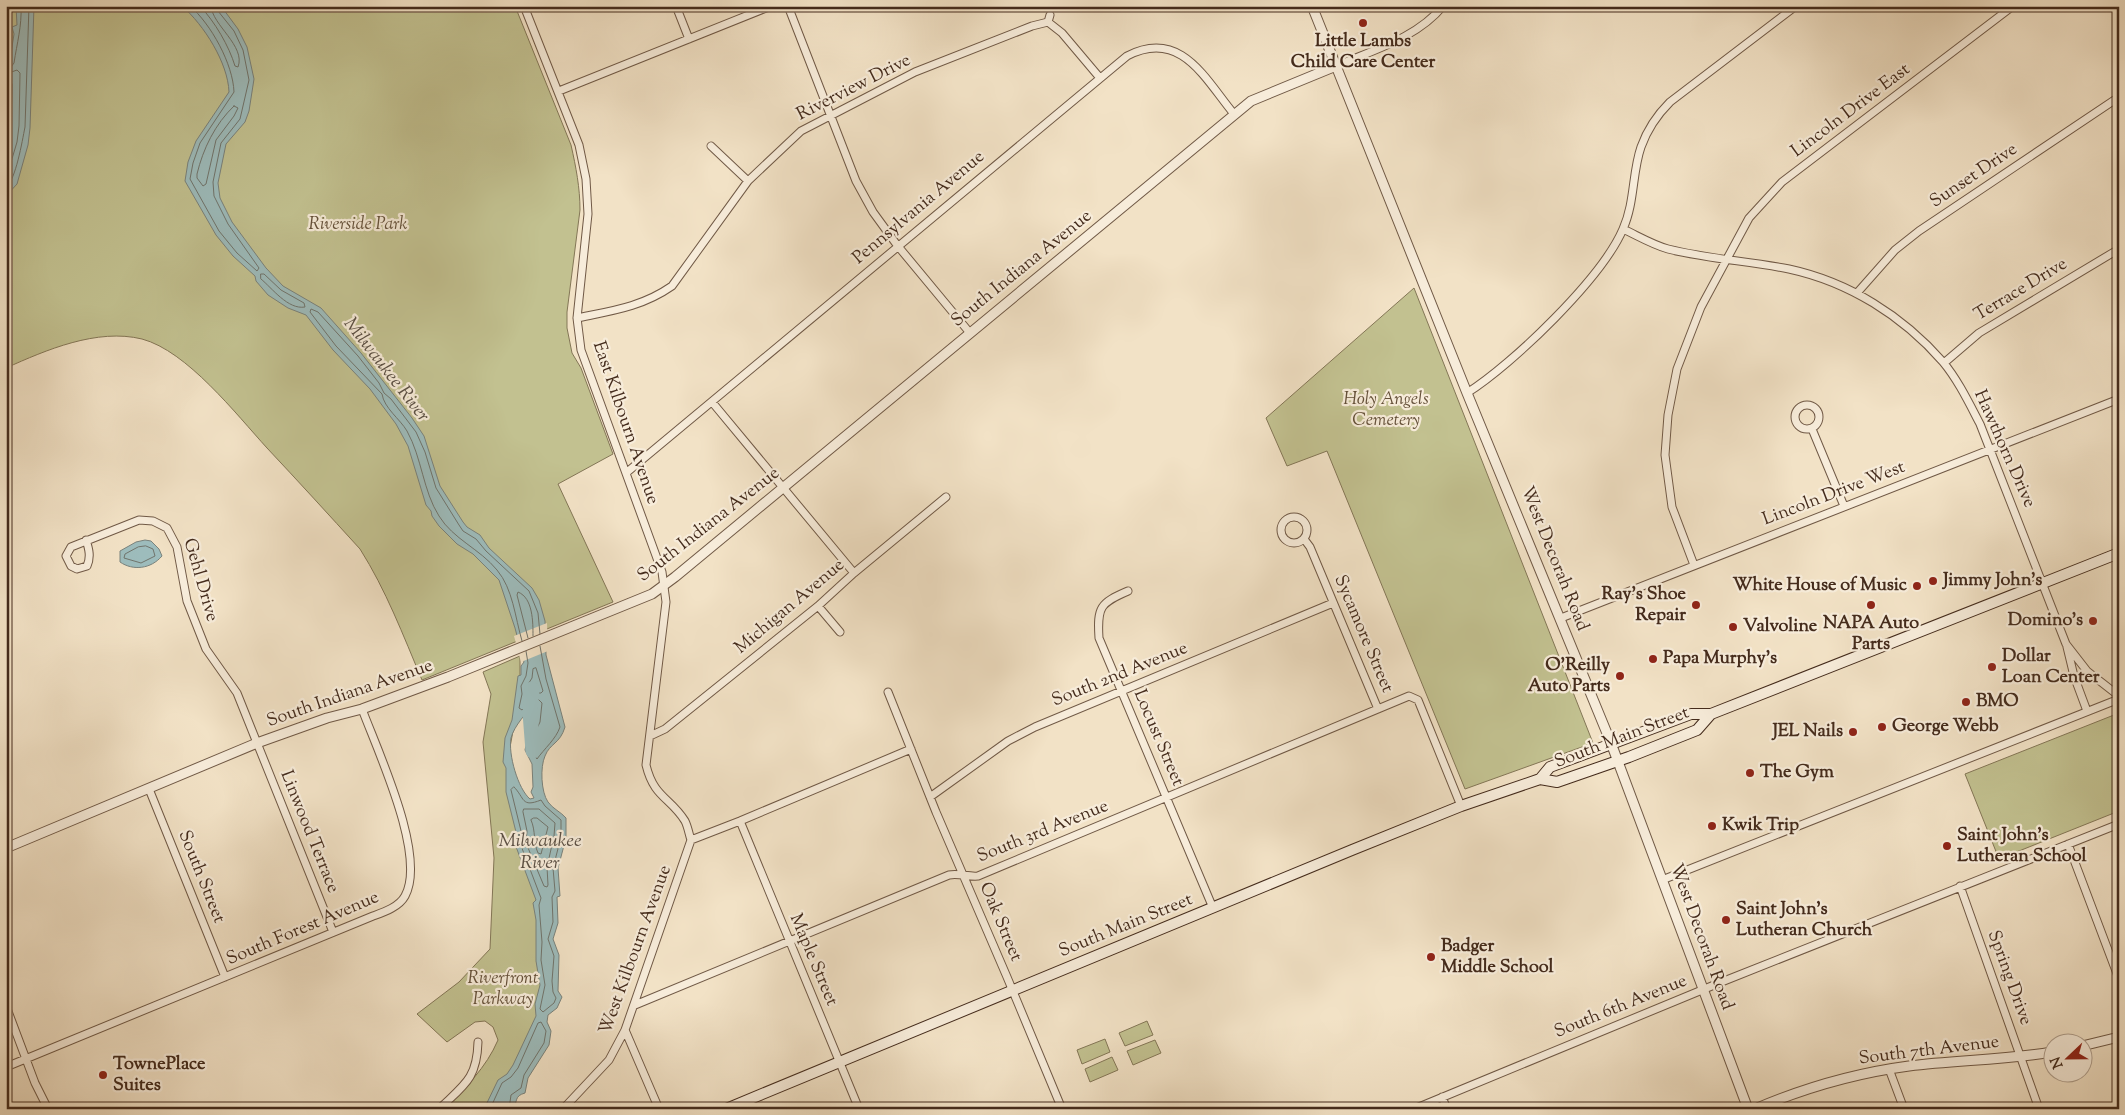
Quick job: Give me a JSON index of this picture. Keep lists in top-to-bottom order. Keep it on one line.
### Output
{"streets":{"main road":["South Main Street"],"street":["Riverview Drive","Lincoln Drive East","Sunset Drive","Pennsylvania Avenue","South Indiana Avenue","Terrace Drive","East Kilbourn Avenue","Hawthorn Drive","Lincoln Drive West","West Decorah Road","Gehl Drive","Michigan Avenue","Sycamore Street","South 2nd Avenue","Locust Street","Linwood Terrace","South 3rd Avenue","South Street","Oak Street","South Forest Avenue","West Kilbourn Avenue","Maple Street","Spring Drive","South 6th Avenue","South 7th Avenue"]},"crossings":[["Riverview Drive","Pennsylvania Avenue"],["Riverview Drive","East Kilbourn Avenue"],["Lincoln Drive East","Hawthorn Drive"],["Lincoln Drive East","Lincoln Drive West"],["Sunset Drive","Hawthorn Drive"],["Pennsylvania Avenue","South Indiana Avenue"],["Pennsylvania Avenue","East Kilbourn Avenue"],["South Indiana Avenue","East Kilbourn Avenue"],["South Indiana Avenue","West Decorah Road"],["South Indiana Avenue","Gehl Drive"],["South Indiana Avenue","Linwood Terrace"],["South Indiana Avenue","South Street"],["South Indiana Avenue","South Forest Avenue"],["Terrace Drive","Hawthorn Drive"],["East Kilbourn Avenue","Michigan Avenue"],["East Kilbourn Avenue","West Kilbourn Avenue"],["Hawthorn Drive","Lincoln Drive West"],["Hawthorn Drive","South Main Street"],["Lincoln Drive West","West Decorah Road"],["West Decorah Road","South Main Street"],["West Decorah Road","South 6th Avenue"],["Gehl Drive","Linwood Terrace"],["Sycamore Street","South 2nd Avenue"],["Sycamore Street","South Main Street"],["Sycamore Street","South 3rd Avenue"],["South 2nd Avenue","Locust Street"],["South 2nd Avenue","Oak Street"],["Locust Street","South Main Street"],["Locust Street","South 3rd Avenue"],["South Main Street","Oak Street"],["South Main Street","Maple Street"],["Linwood Terrace","South Forest Avenue"],["South 3rd Avenue","Oak Street"],["South 3rd Avenue","West Kilbourn Avenue"],["South 3rd Avenue","Maple Street"],["South Street","South Forest Avenue"],["Spring Drive","South 6th Avenue"],["Spring Drive","South 7th Avenue"]],"water":["Milwaukee River"],"parks":["Riverside Park","Holy Angels Cemetery","Riverfront Parkway"],"places":["Little Lambs Child Care Center","Jimmy John's","White House of Music","Ray's Shoe Repair","NAPA Auto Parts","Domino's","Valvoline","Papa Murphy's","Dollar Loan Center","O'Reilly Auto Parts","BMO","George Webb","JEL Nails","The Gym","Kwik Trip","Saint John's Lutheran School","Saint John's Lutheran Church","Badger Middle School","TownePlace Suites"],"north":"left"}
